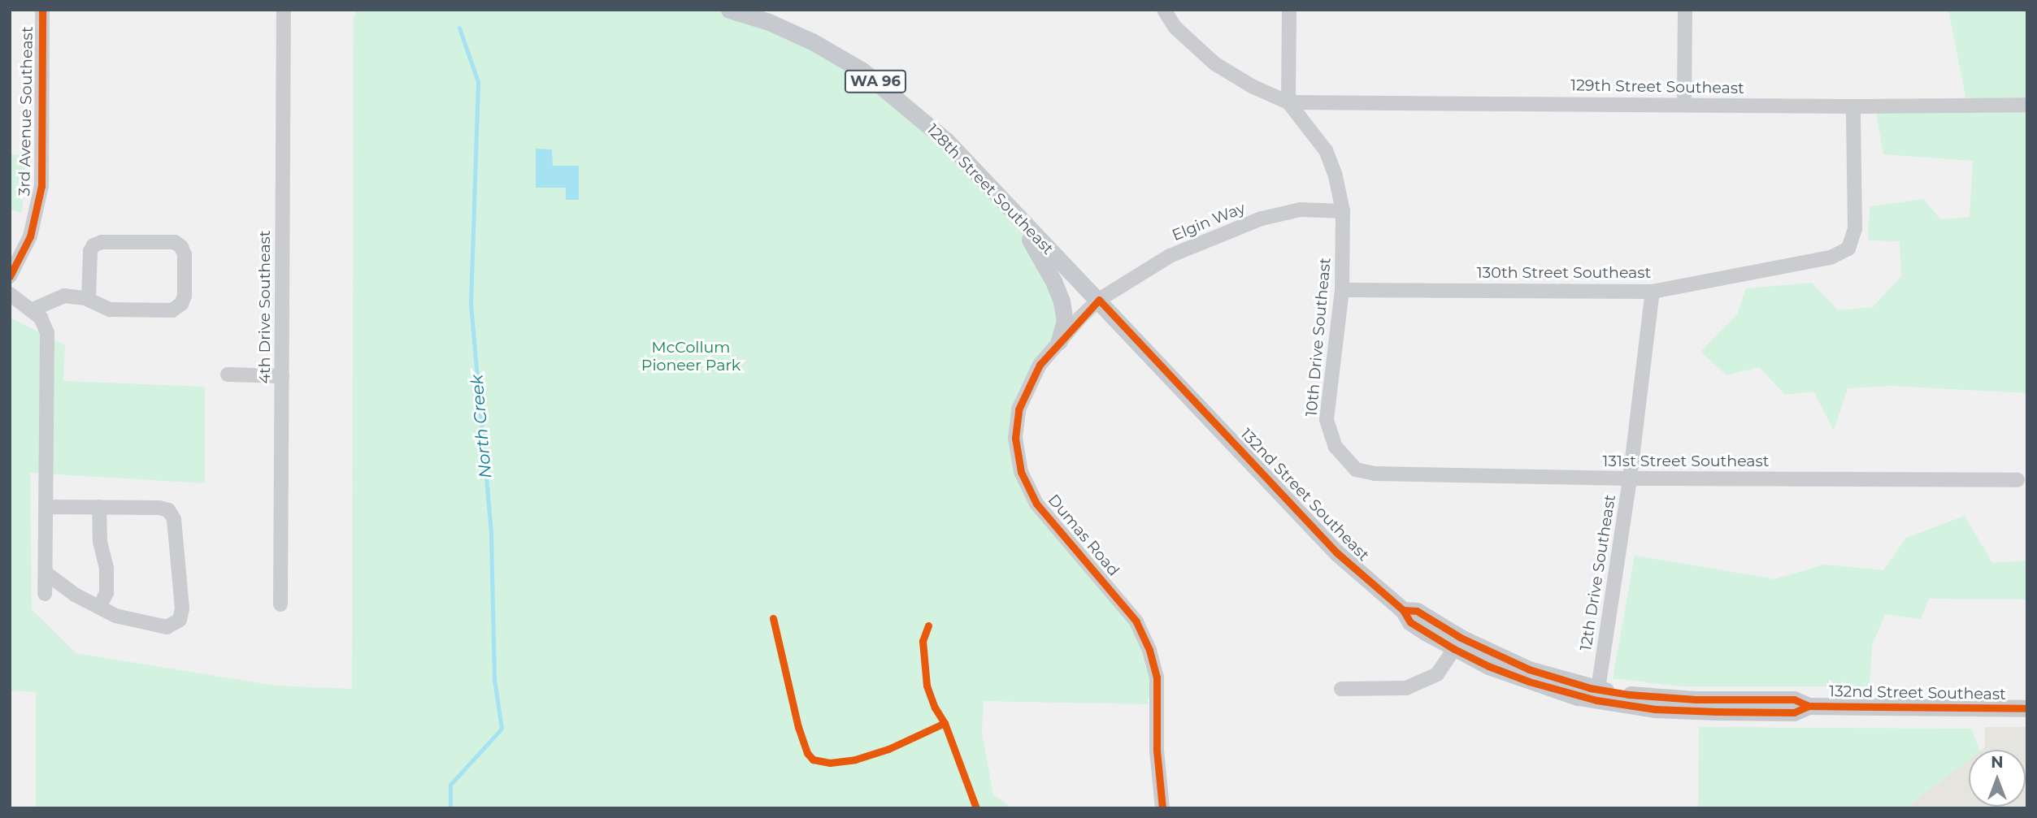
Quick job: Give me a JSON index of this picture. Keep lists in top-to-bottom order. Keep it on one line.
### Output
{"streets":{"main road":["WA 96","128th Street Southeast","132nd Street Southeast"],"street":["129th Street Southeast","3rd Avenue Southeast","Elgin Way","130th Street Southeast","4th Drive Southeast","10th Drive Southeast","131st Street Southeast","Dumas Road","12th Drive Southeast"]},"crossings":[["129th Street Southeast","130th Street Southeast"],["129th Street Southeast","10th Drive Southeast"],["128th Street Southeast","Elgin Way"],["128th Street Southeast","132nd Street Southeast"],["128th Street Southeast","Dumas Road"],["Elgin Way","10th Drive Southeast"],["Elgin Way","Dumas Road"],["130th Street Southeast","10th Drive Southeast"],["130th Street Southeast","12th Drive Southeast"],["10th Drive Southeast","131st Street Southeast"],["131st Street Southeast","12th Drive Southeast"],["132nd Street Southeast","12th Drive Southeast"]],"water":["North Creek"],"parks":["McCollum Pioneer Park"],"north":"top"}
